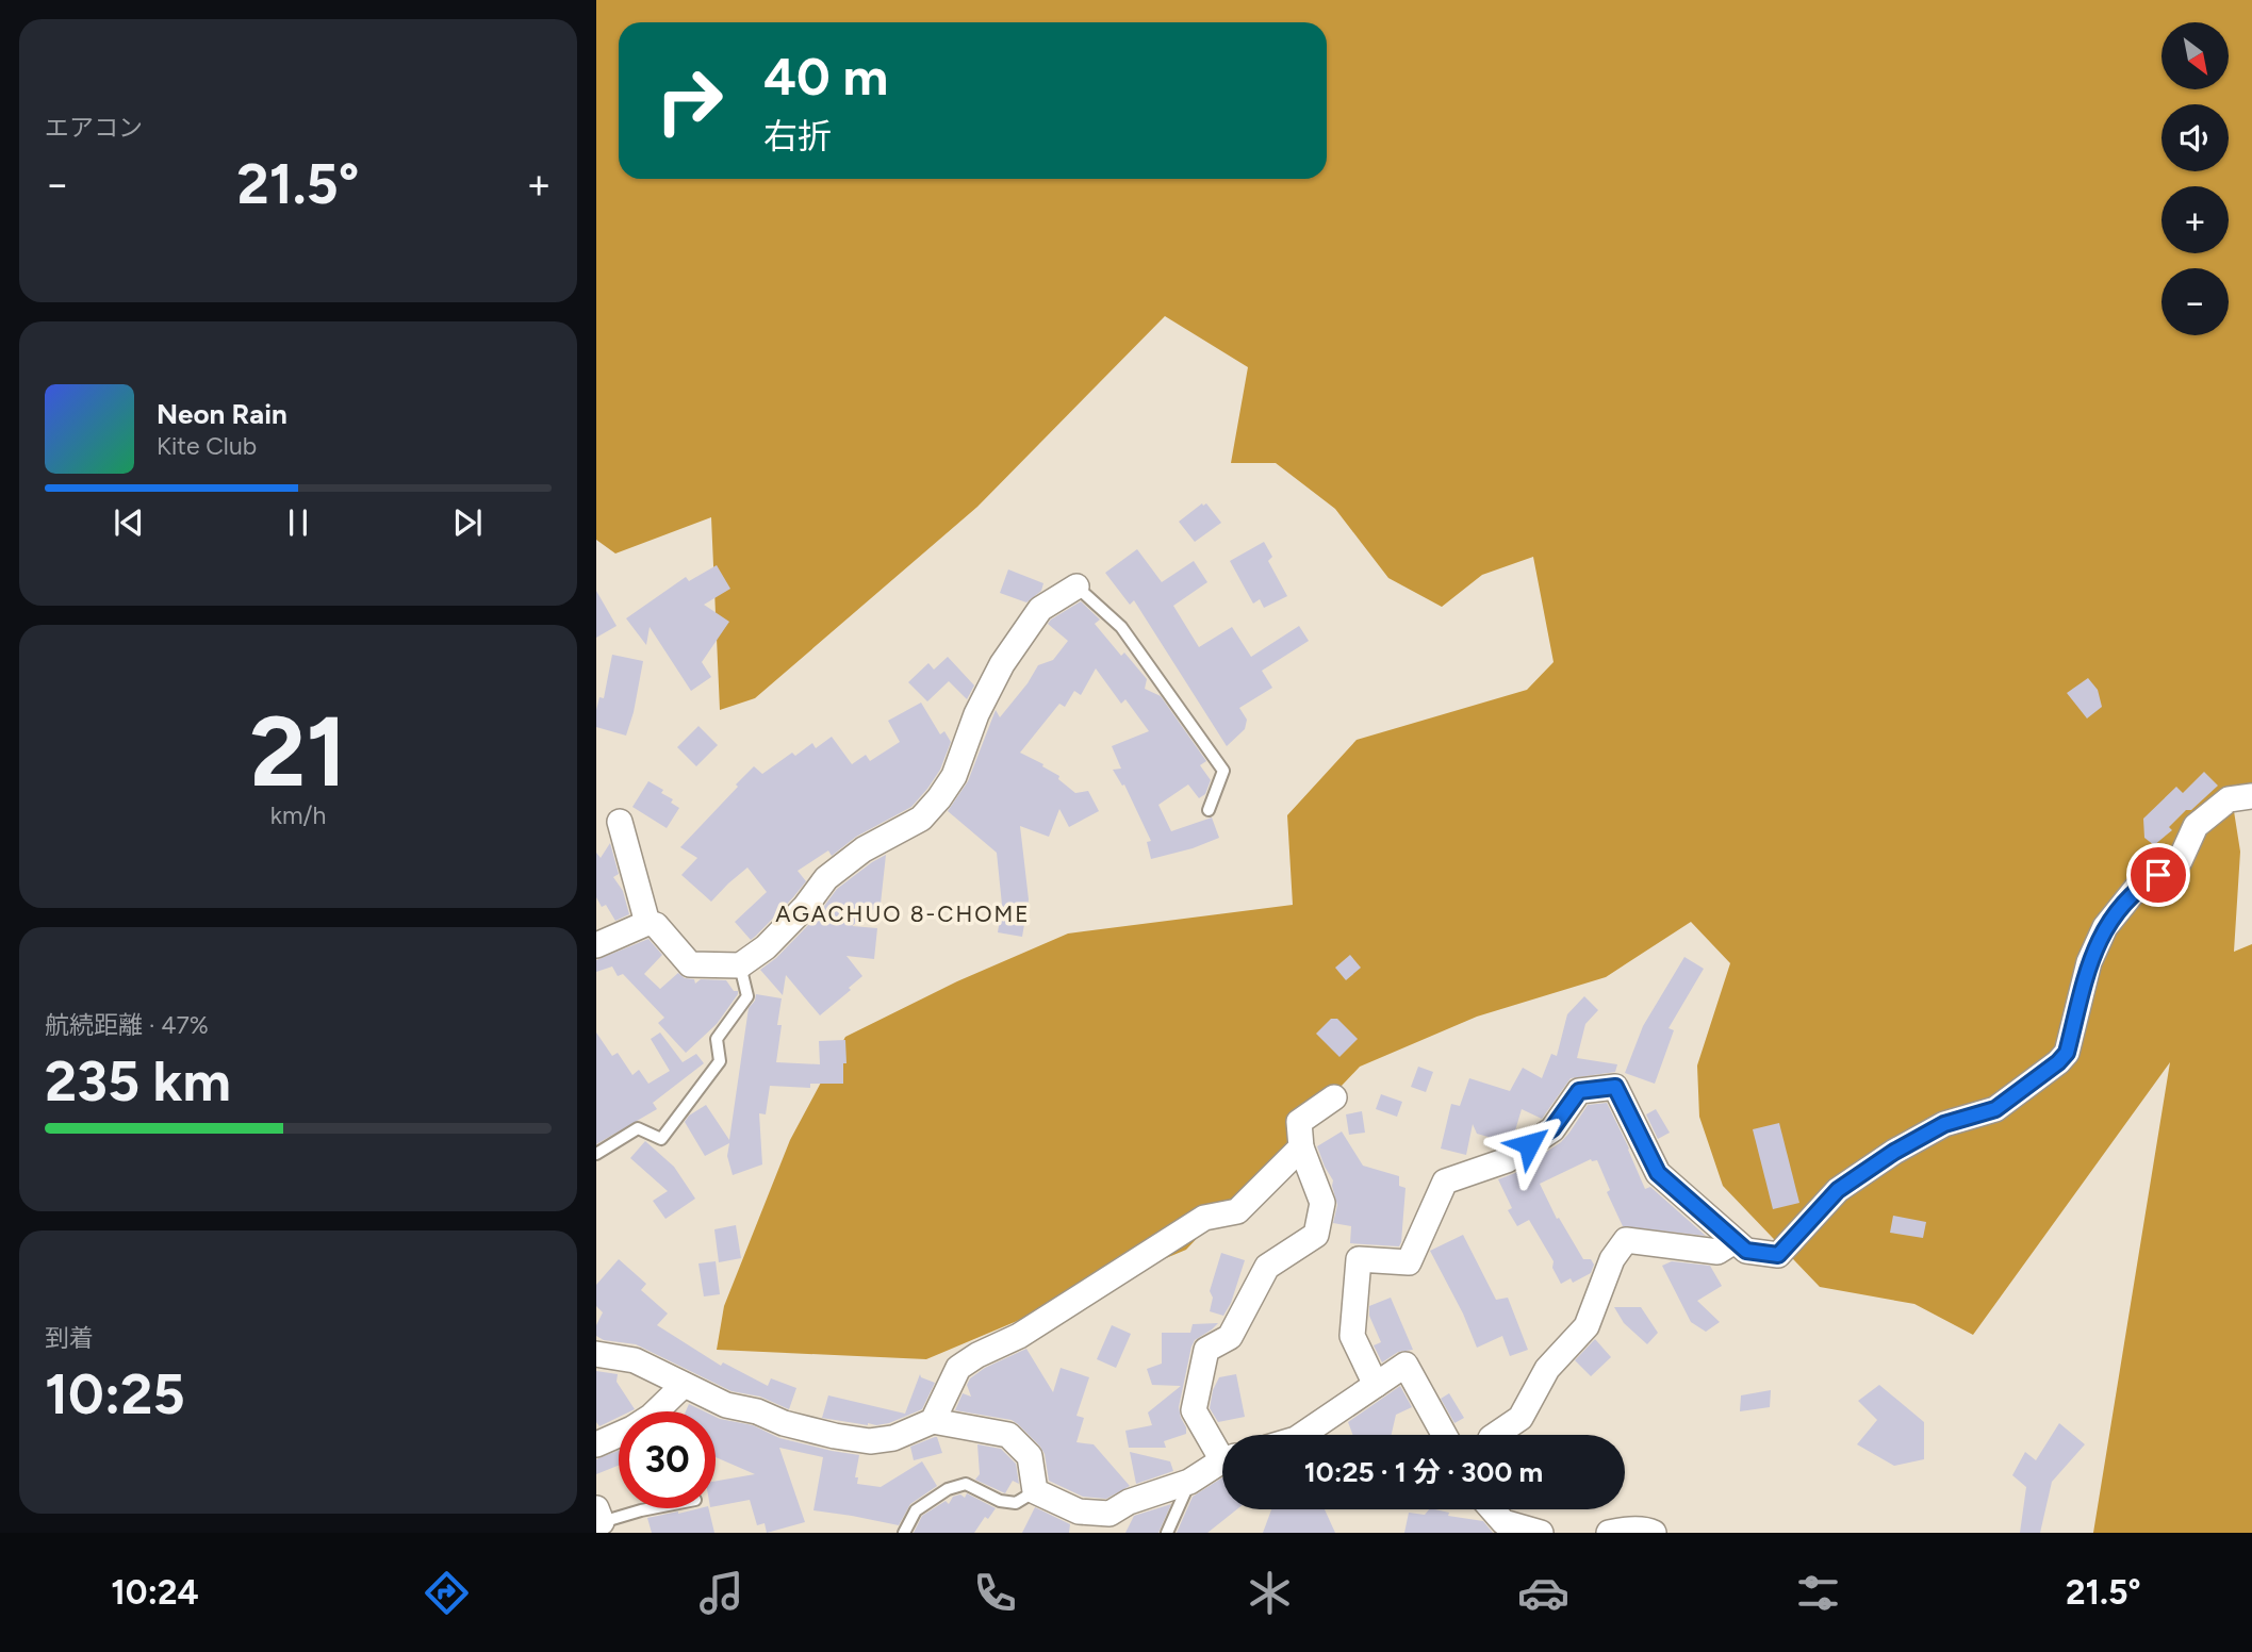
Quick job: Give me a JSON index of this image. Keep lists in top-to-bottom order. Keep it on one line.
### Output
{"districts":["AGACHUO 8-CHOME"],"north":"bottom right","page":{"tile":["エアコン",["21","km/h"],["航続距離 · 47%","235 km"],["到着","10:25"]],"map_buttons":["+","−"],"turn":["40 m","右折"],"heat":["−","21.5°","+"],"song":["Neon Rain","Kite Club"],"limit":"30","trip":"10:25 · 1 分 · 300 m","tabs":["10:24","21.5°"]}}
